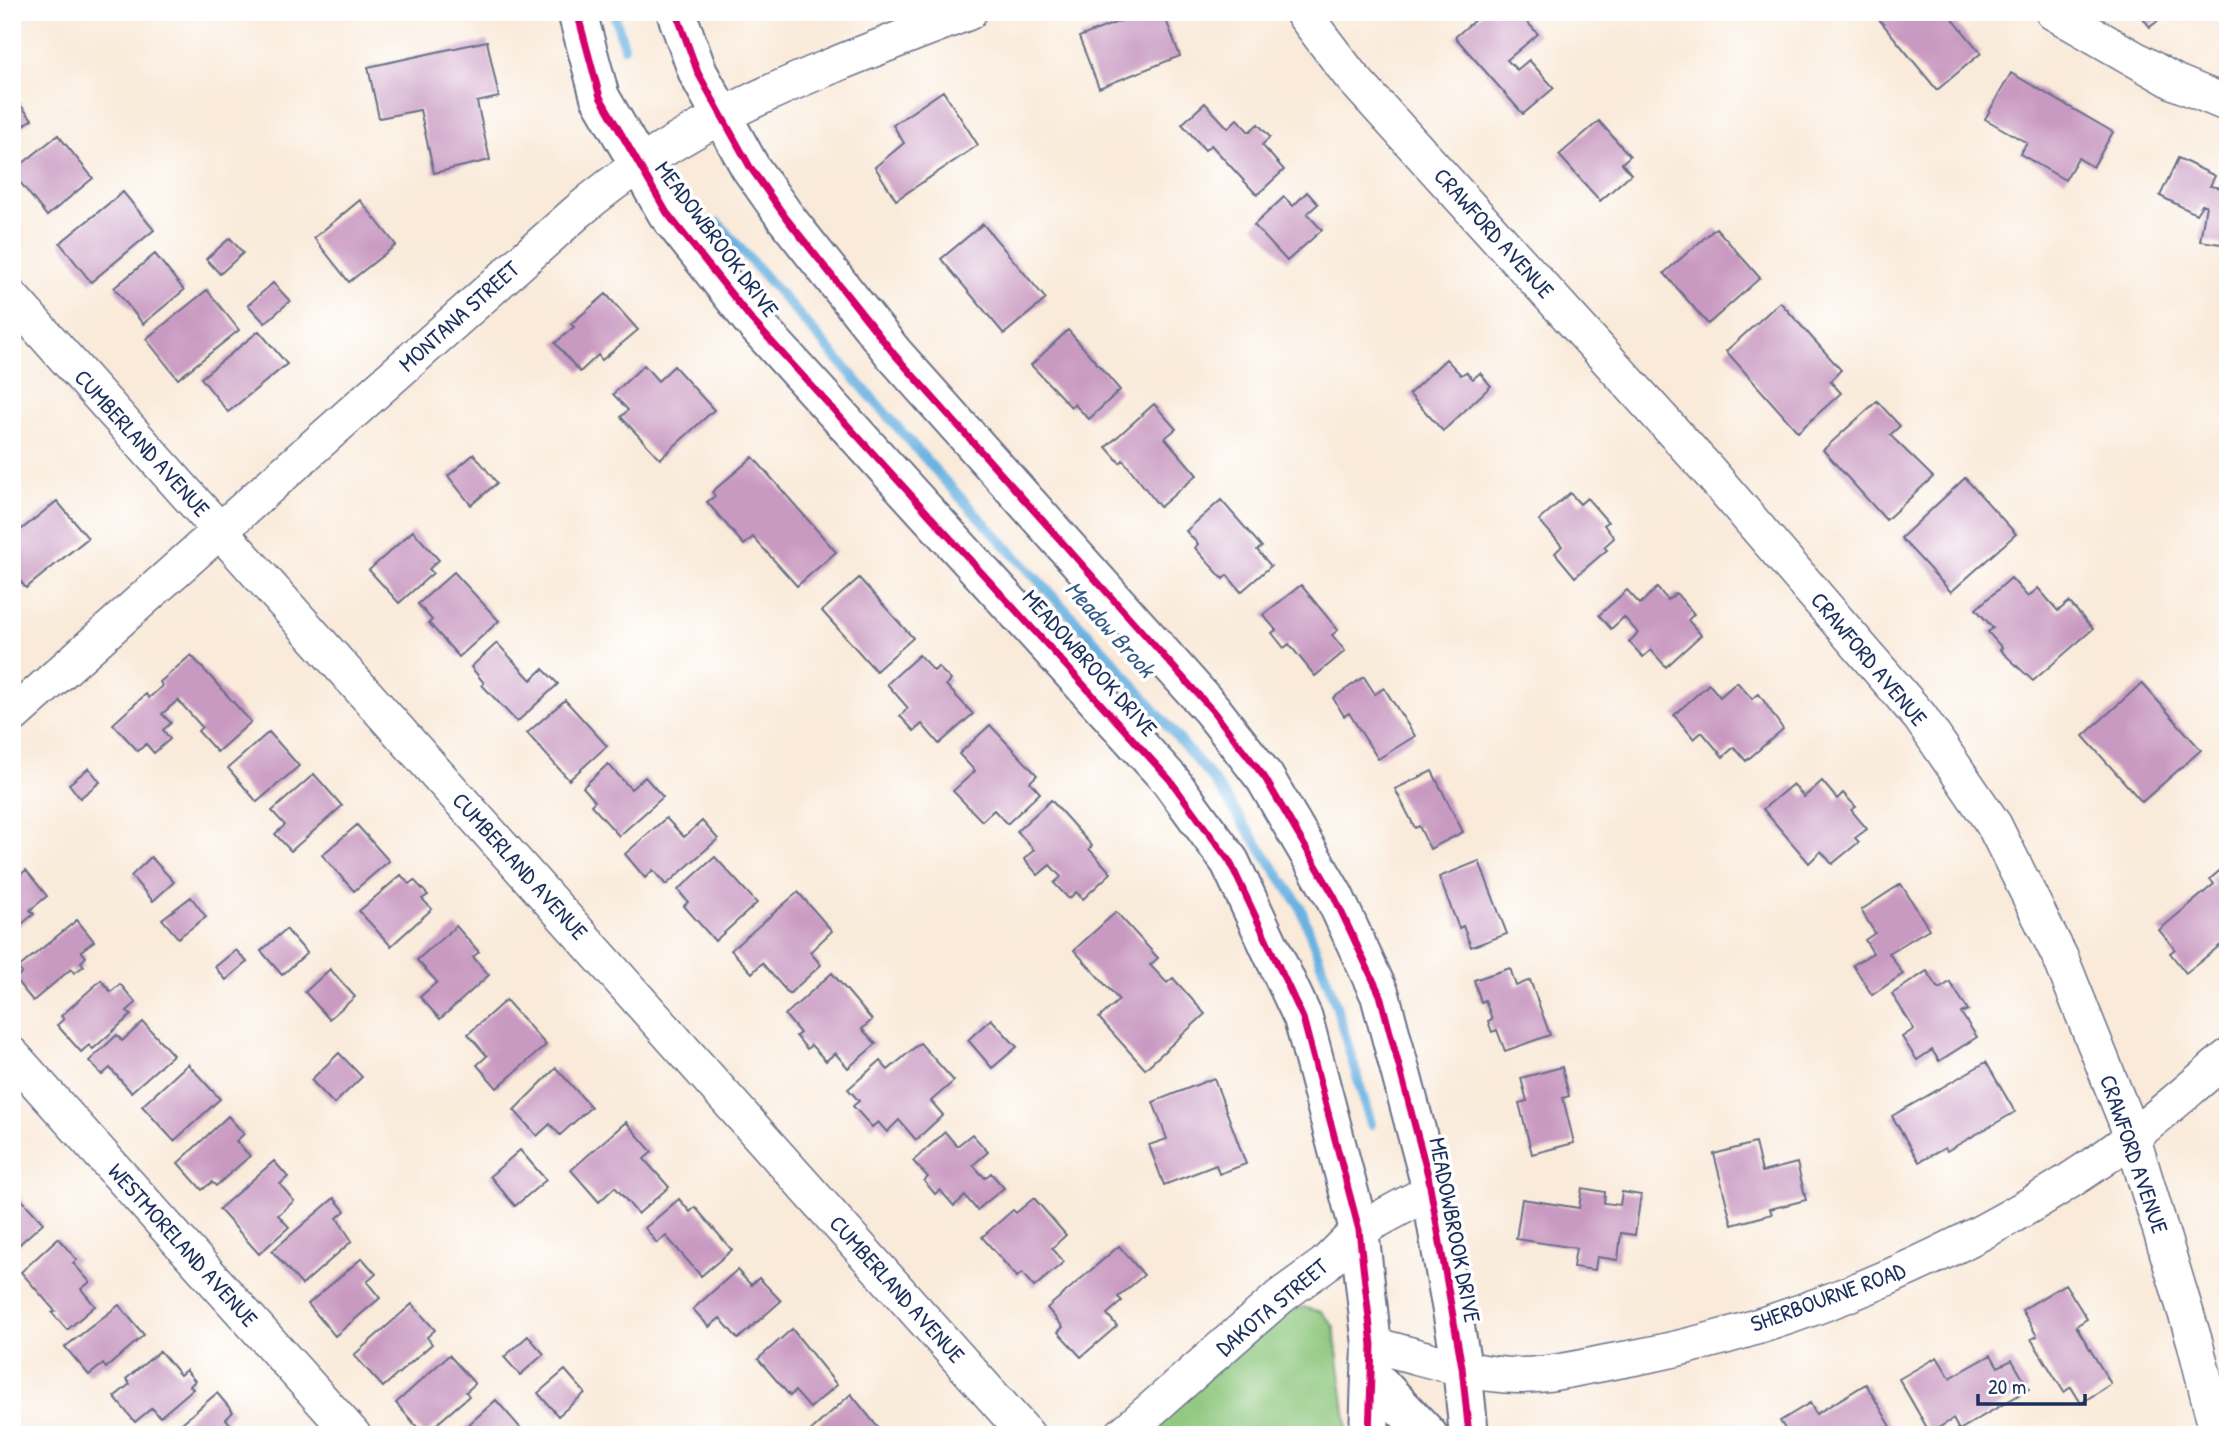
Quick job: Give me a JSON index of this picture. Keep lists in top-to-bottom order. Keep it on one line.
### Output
{"streets":{"street":["CRAWFORD AVENUE","MEADOWBROOK DRIVE","MONTANA STREET","CUMBERLAND AVENUE","WESTMORELAND AVENUE","SHERBOURNE ROAD","DAKOTA STREET"]},"crossings":[["CRAWFORD AVENUE","SHERBOURNE ROAD"],["MEADOWBROOK DRIVE","MONTANA STREET"],["MEADOWBROOK DRIVE","SHERBOURNE ROAD"],["MEADOWBROOK DRIVE","DAKOTA STREET"],["MONTANA STREET","CUMBERLAND AVENUE"]],"water":["Meadow Brook"],"scale_bar":"20 m"}
